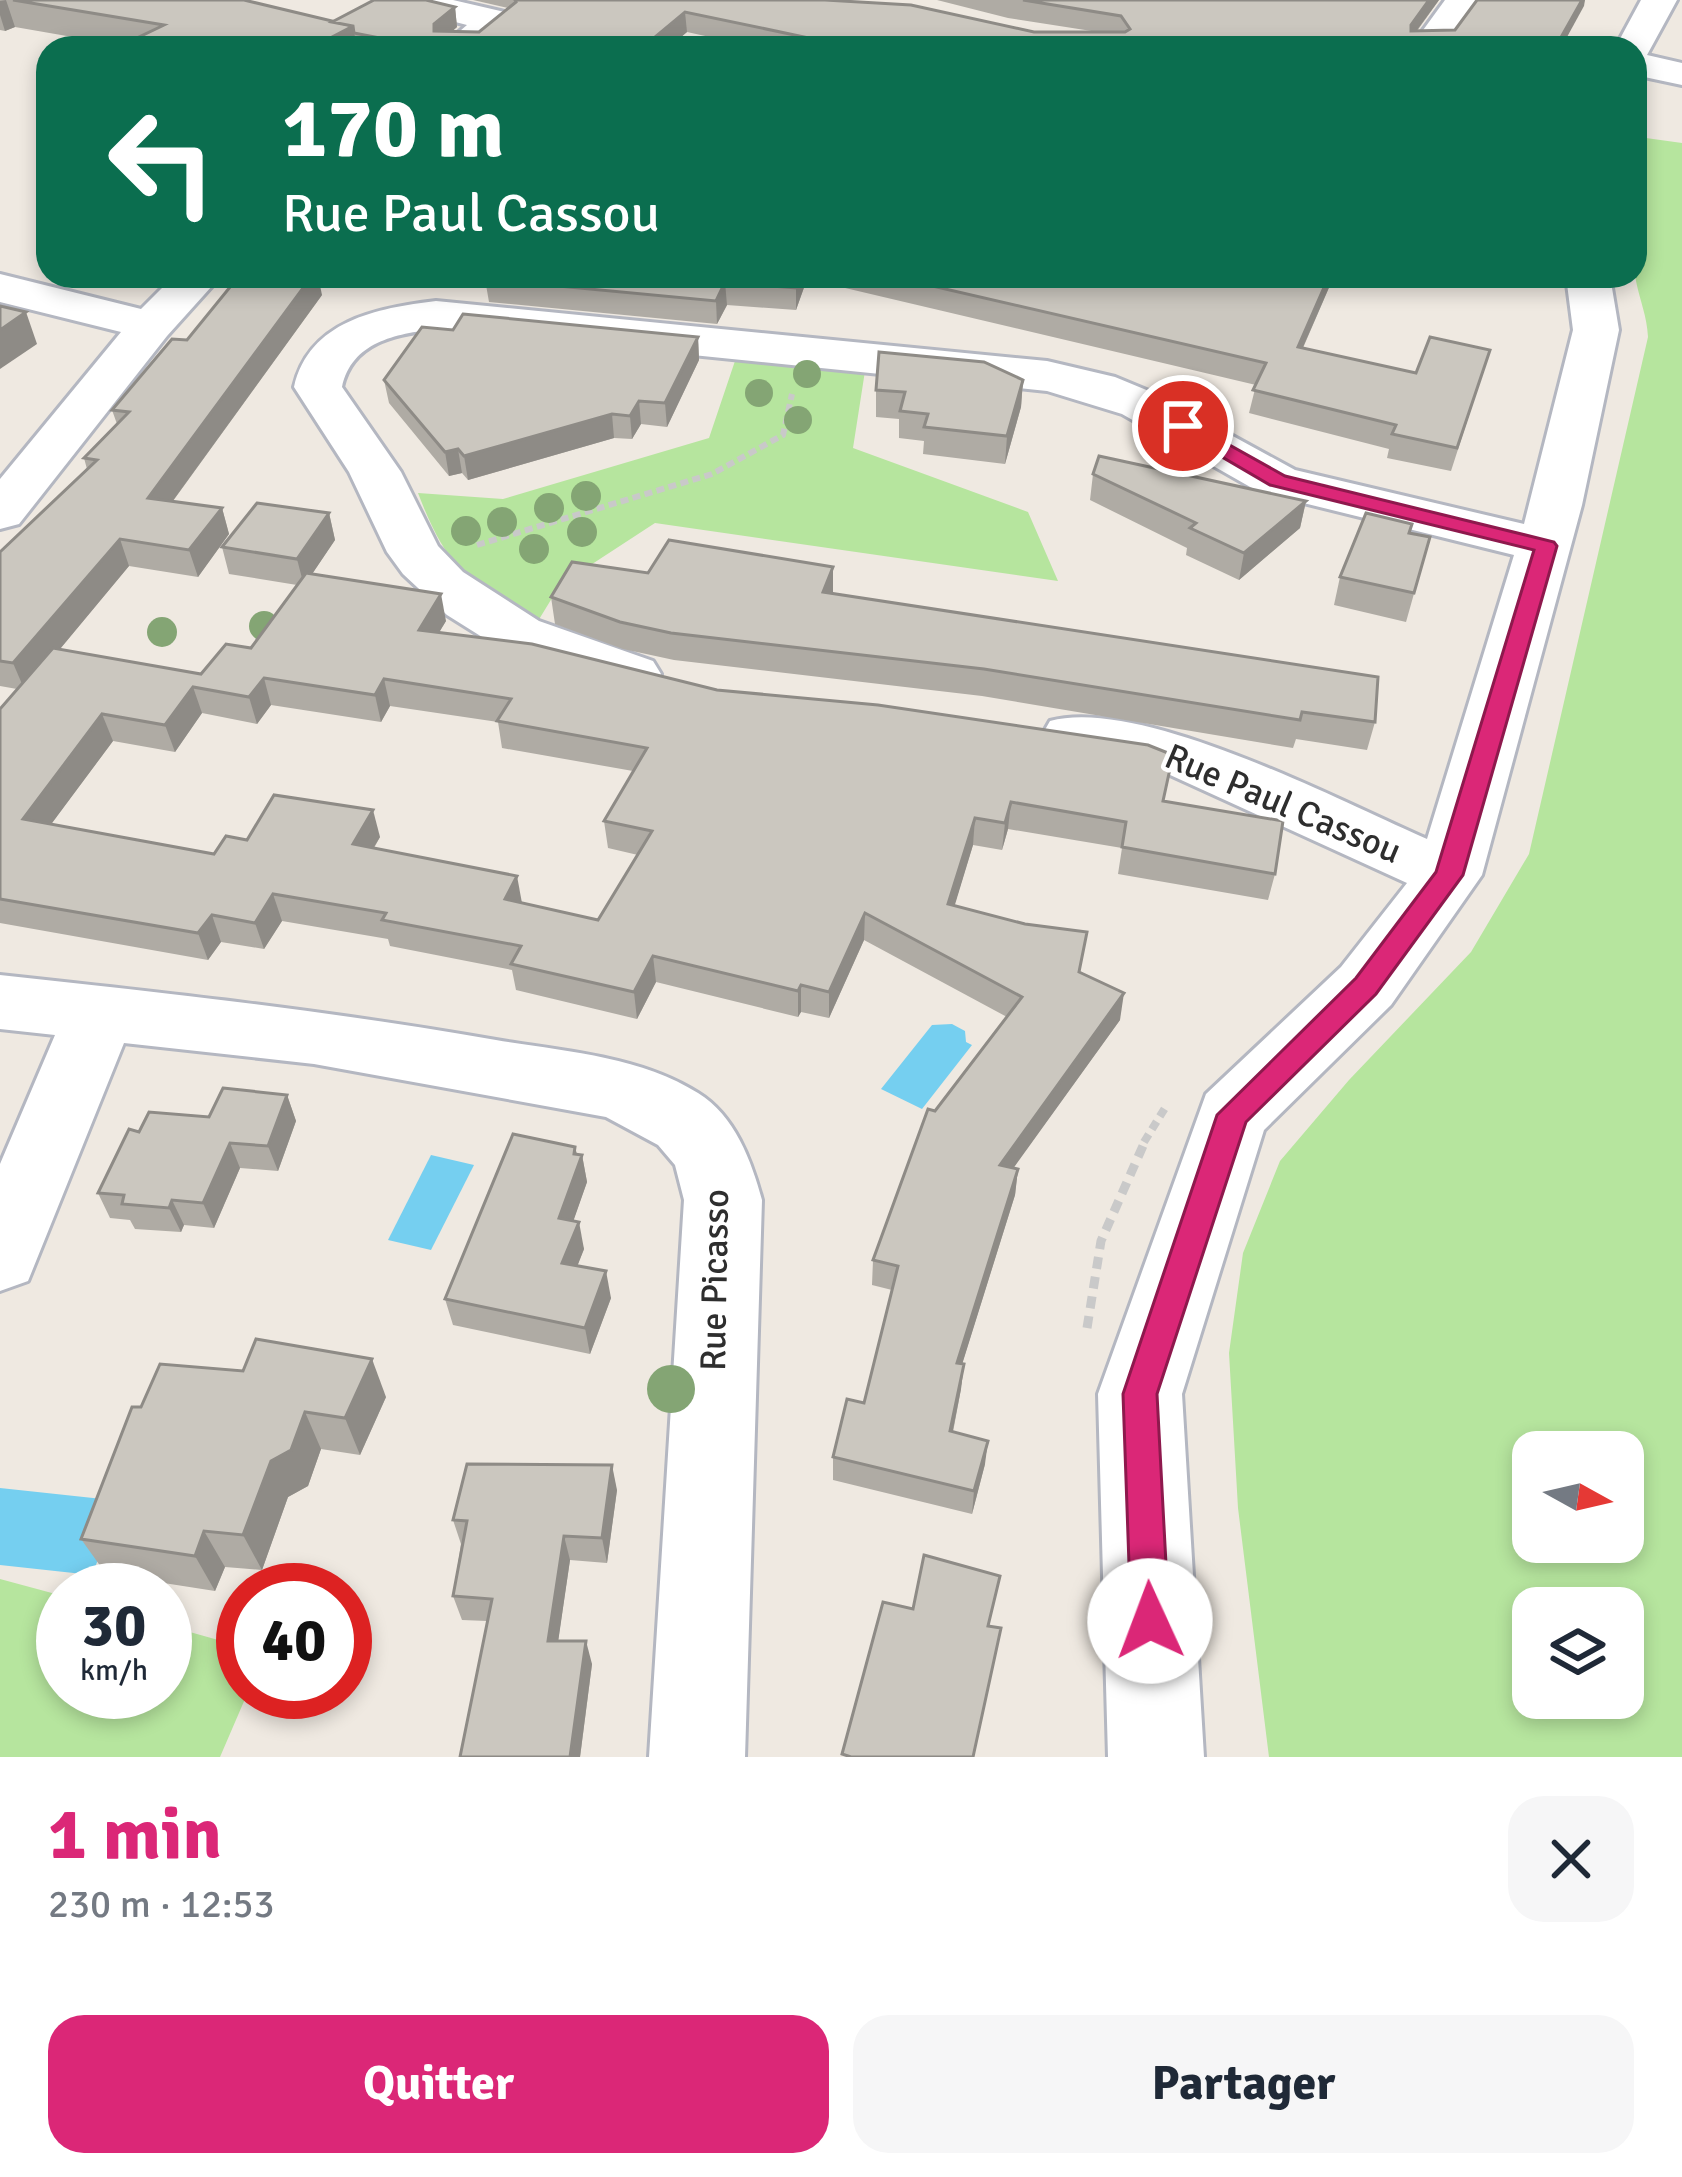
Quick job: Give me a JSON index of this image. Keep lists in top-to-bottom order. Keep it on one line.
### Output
{"streets":{"street":["Rue Paul Cassou","Rue Picasso"]},"north":"right","page":{"turn":["170 m","Rue Paul Cassou"],"speed":"30 km/h","limit":"40","heading":["1 min","230 m · 12:53"],"buttons":["Quitter","Partager"]}}
